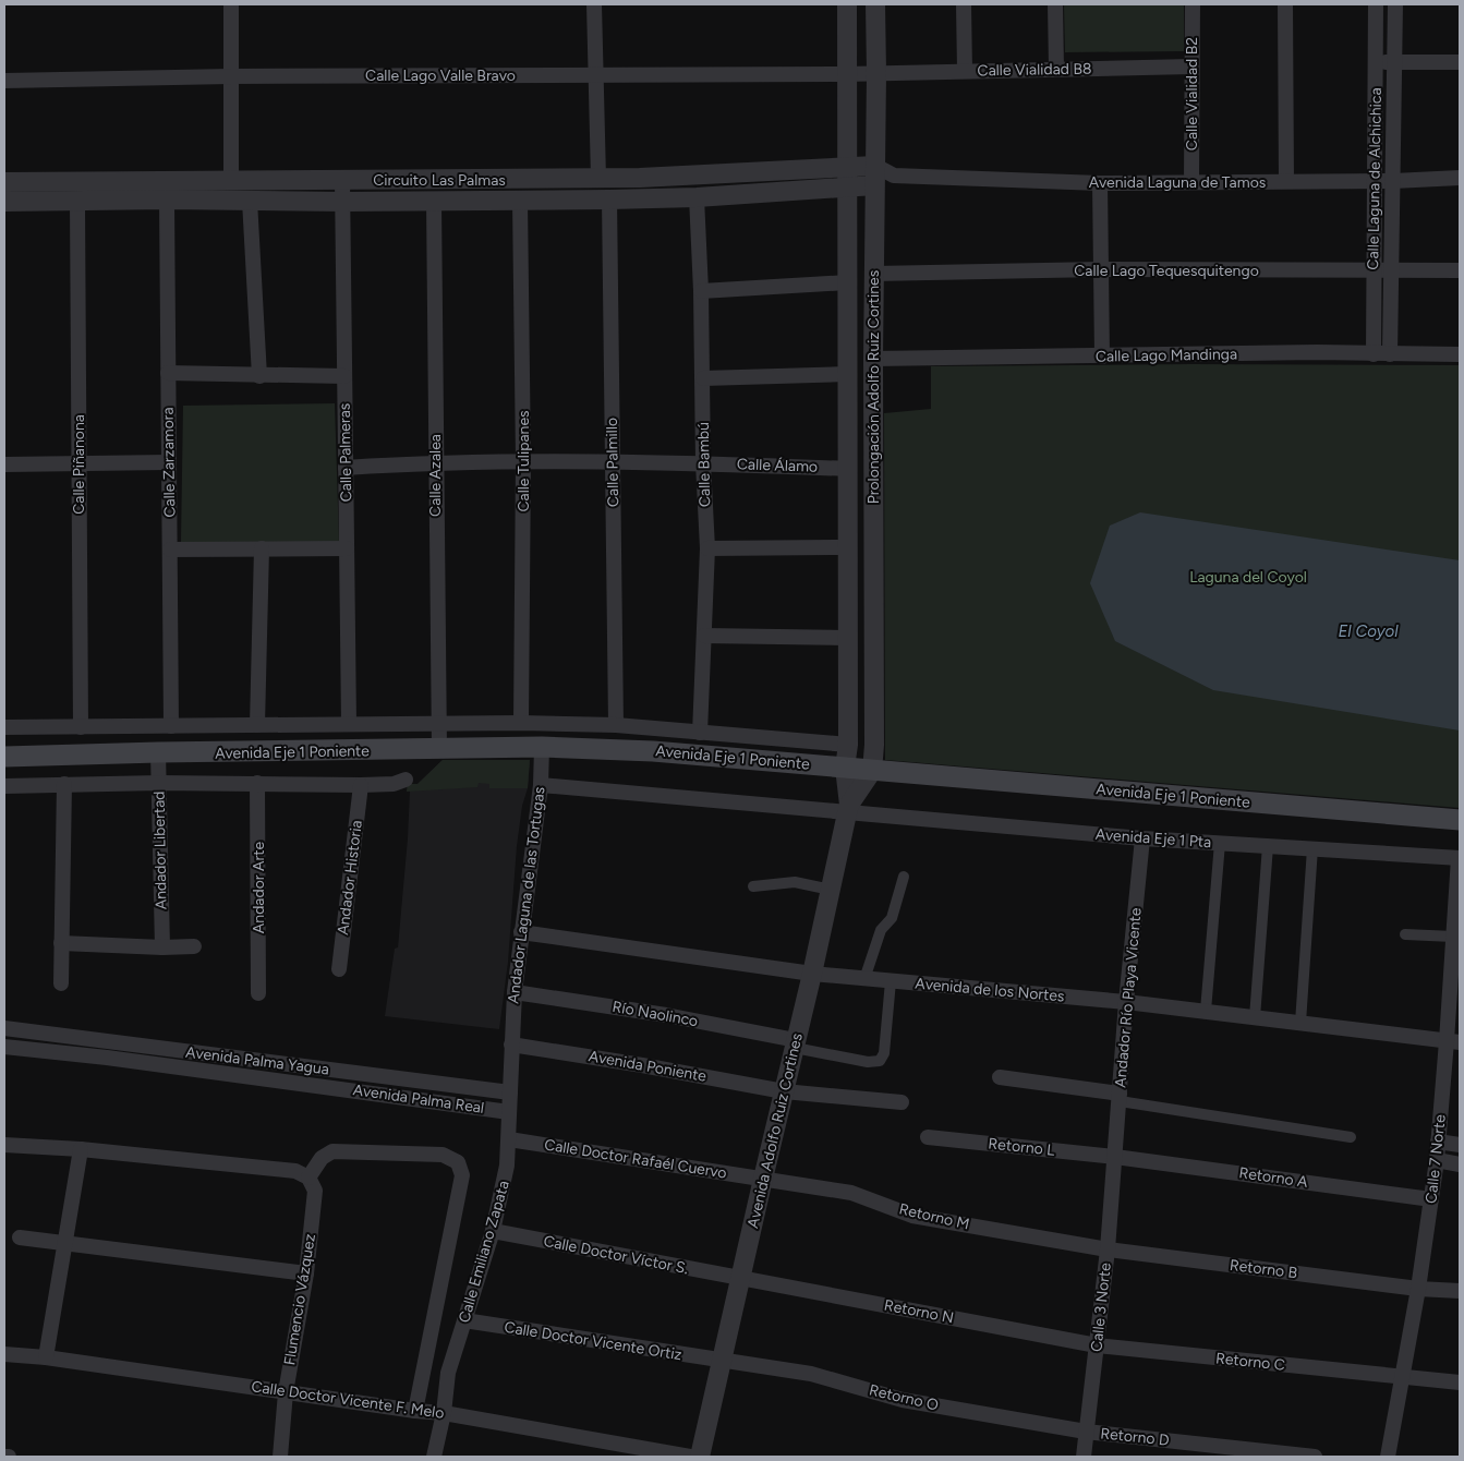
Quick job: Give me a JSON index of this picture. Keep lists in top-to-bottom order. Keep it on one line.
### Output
{"streets":{"main road":["Avenida Eje 1 Poniente"],"street":["Calle Vialidad B8","Calle Lago Valle Bravo","Calle Vialidad B2","Calle Laguna de Alchichica","Circuito Las Palmas","Avenida Laguna de Tamos","Calle Lago Tequesquitengo","Calle Lago Mandinga","Prolongación Adolfo Ruiz Cortines","Calle Palmeras","Calle Tulipanes","Calle Zarzamora","Calle Palmillo","Calle Piñanona","Calle Bambú","Calle Álamo","Calle Azalea","Avenida Eje 1 Pta","Andador Libertad","Andador Historia","Andador Arte","Andador Laguna de las Tortugas","Avenida de los Nortes","Andador Río Playa Vicente","Río Naolinco","Avenida Palma Yagua","Avenida Poniente","Avenida Palma Real","Avenida Adolfo Ruiz Cortines","Retorno L","Calle Doctor Rafaél Cuervo","Calle 7 Norte","Retorno A","Retorno M","Calle Emiliano Zapata","Calle Doctor Víctor S.","Retorno B","Flumencio Vázquez","Calle 3 Norte","Retorno N","Calle Doctor Vicente Ortiz","Retorno C","Retorno O","Calle Doctor Vicente F. Melo","Retorno D"]},"crossings":[["Calle Vialidad B8","Calle Lago Valle Bravo"],["Calle Vialidad B8","Calle Vialidad B2"],["Calle Vialidad B8","Prolongación Adolfo Ruiz Cortines"],["Calle Lago Valle Bravo","Prolongación Adolfo Ruiz Cortines"],["Calle Vialidad B2","Avenida Laguna de Tamos"],["Calle Laguna de Alchichica","Avenida Laguna de Tamos"],["Calle Laguna de Alchichica","Calle Lago Tequesquitengo"],["Calle Laguna de Alchichica","Calle Lago Mandinga"],["Circuito Las Palmas","Avenida Laguna de Tamos"],["Circuito Las Palmas","Prolongación Adolfo Ruiz Cortines"],["Circuito Las Palmas","Calle Palmeras"],["Circuito Las Palmas","Calle Tulipanes"],["Circuito Las Palmas","Calle Zarzamora"],["Circuito Las Palmas","Calle Palmillo"],["Circuito Las Palmas","Calle Piñanona"],["Circuito Las Palmas","Calle Bambú"],["Circuito Las Palmas","Calle Azalea"],["Avenida Laguna de Tamos","Prolongación Adolfo Ruiz Cortines"],["Calle Lago Tequesquitengo","Prolongación Adolfo Ruiz Cortines"],["Calle Lago Mandinga","Prolongación Adolfo Ruiz Cortines"],["Prolongación Adolfo Ruiz Cortines","Calle Álamo"],["Prolongación Adolfo Ruiz Cortines","Avenida Eje 1 Poniente"],["Prolongación Adolfo Ruiz Cortines","Avenida Adolfo Ruiz Cortines"],["Calle Palmeras","Calle Álamo"],["Calle Palmeras","Avenida Eje 1 Poniente"],["Calle Tulipanes","Calle Álamo"],["Calle Tulipanes","Avenida Eje 1 Poniente"],["Calle Zarzamora","Avenida Eje 1 Poniente"],["Calle Palmillo","Calle Álamo"],["Calle Palmillo","Avenida Eje 1 Poniente"],["Calle Piñanona","Avenida Eje 1 Poniente"],["Calle Bambú","Calle Álamo"],["Calle Bambú","Avenida Eje 1 Poniente"],["Calle Álamo","Calle Azalea"],["Calle Azalea","Avenida Eje 1 Poniente"],["Avenida Eje 1 Poniente","Andador Libertad"],["Avenida Eje 1 Poniente","Andador Historia"],["Avenida Eje 1 Poniente","Andador Arte"],["Avenida Eje 1 Poniente","Andador Laguna de las Tortugas"],["Avenida Eje 1 Poniente","Avenida Adolfo Ruiz Cortines"],["Avenida Eje 1 Pta","Andador Laguna de las Tortugas"],["Avenida Eje 1 Pta","Andador Río Playa Vicente"],["Avenida Eje 1 Pta","Avenida Adolfo Ruiz Cortines"],["Avenida Eje 1 Pta","Calle 7 Norte"],["Andador Laguna de las Tortugas","Avenida de los Nortes"],["Andador Laguna de las Tortugas","Río Naolinco"],["Andador Laguna de las Tortugas","Avenida Poniente"],["Andador Laguna de las Tortugas","Calle Emiliano Zapata"],["Avenida de los Nortes","Andador Río Playa Vicente"],["Avenida de los Nortes","Avenida Adolfo Ruiz Cortines"],["Avenida de los Nortes","Calle 7 Norte"],["Andador Río Playa Vicente","Retorno L"],["Andador Río Playa Vicente","Retorno A"],["Andador Río Playa Vicente","Calle 3 Norte"],["Río Naolinco","Avenida Adolfo Ruiz Cortines"],["Avenida Palma Yagua","Avenida Palma Real"],["Avenida Palma Yagua","Calle Emiliano Zapata"],["Avenida Poniente","Avenida Adolfo Ruiz Cortines"],["Avenida Poniente","Calle Emiliano Zapata"],["Avenida Palma Real","Calle Emiliano Zapata"],["Avenida Adolfo Ruiz Cortines","Calle Doctor Rafaél Cuervo"],["Avenida Adolfo Ruiz Cortines","Retorno M"],["Avenida Adolfo Ruiz Cortines","Calle Doctor Víctor S."],["Avenida Adolfo Ruiz Cortines","Retorno N"],["Avenida Adolfo Ruiz Cortines","Calle Doctor Vicente Ortiz"],["Avenida Adolfo Ruiz Cortines","Retorno O"],["Retorno L","Retorno A"],["Retorno L","Calle 3 Norte"],["Calle Doctor Rafaél Cuervo","Retorno M"],["Calle Doctor Rafaél Cuervo","Calle Emiliano Zapata"],["Calle 7 Norte","Retorno A"],["Calle 7 Norte","Retorno B"],["Calle 7 Norte","Retorno C"],["Retorno A","Calle 3 Norte"],["Retorno M","Retorno B"],["Retorno M","Calle 3 Norte"],["Calle Emiliano Zapata","Calle Doctor Víctor S."],["Calle Emiliano Zapata","Calle Doctor Vicente Ortiz"],["Calle Emiliano Zapata","Calle Doctor Vicente F. Melo"],["Calle Doctor Víctor S.","Retorno N"],["Retorno B","Calle 3 Norte"],["Flumencio Vázquez","Calle Doctor Vicente F. Melo"],["Calle 3 Norte","Retorno N"],["Calle 3 Norte","Retorno C"],["Calle 3 Norte","Retorno O"],["Calle 3 Norte","Retorno D"],["Retorno N","Retorno C"],["Calle Doctor Vicente Ortiz","Retorno O"],["Retorno O","Retorno D"]],"water":["El Coyol"],"parks":["Laguna del Coyol"]}
